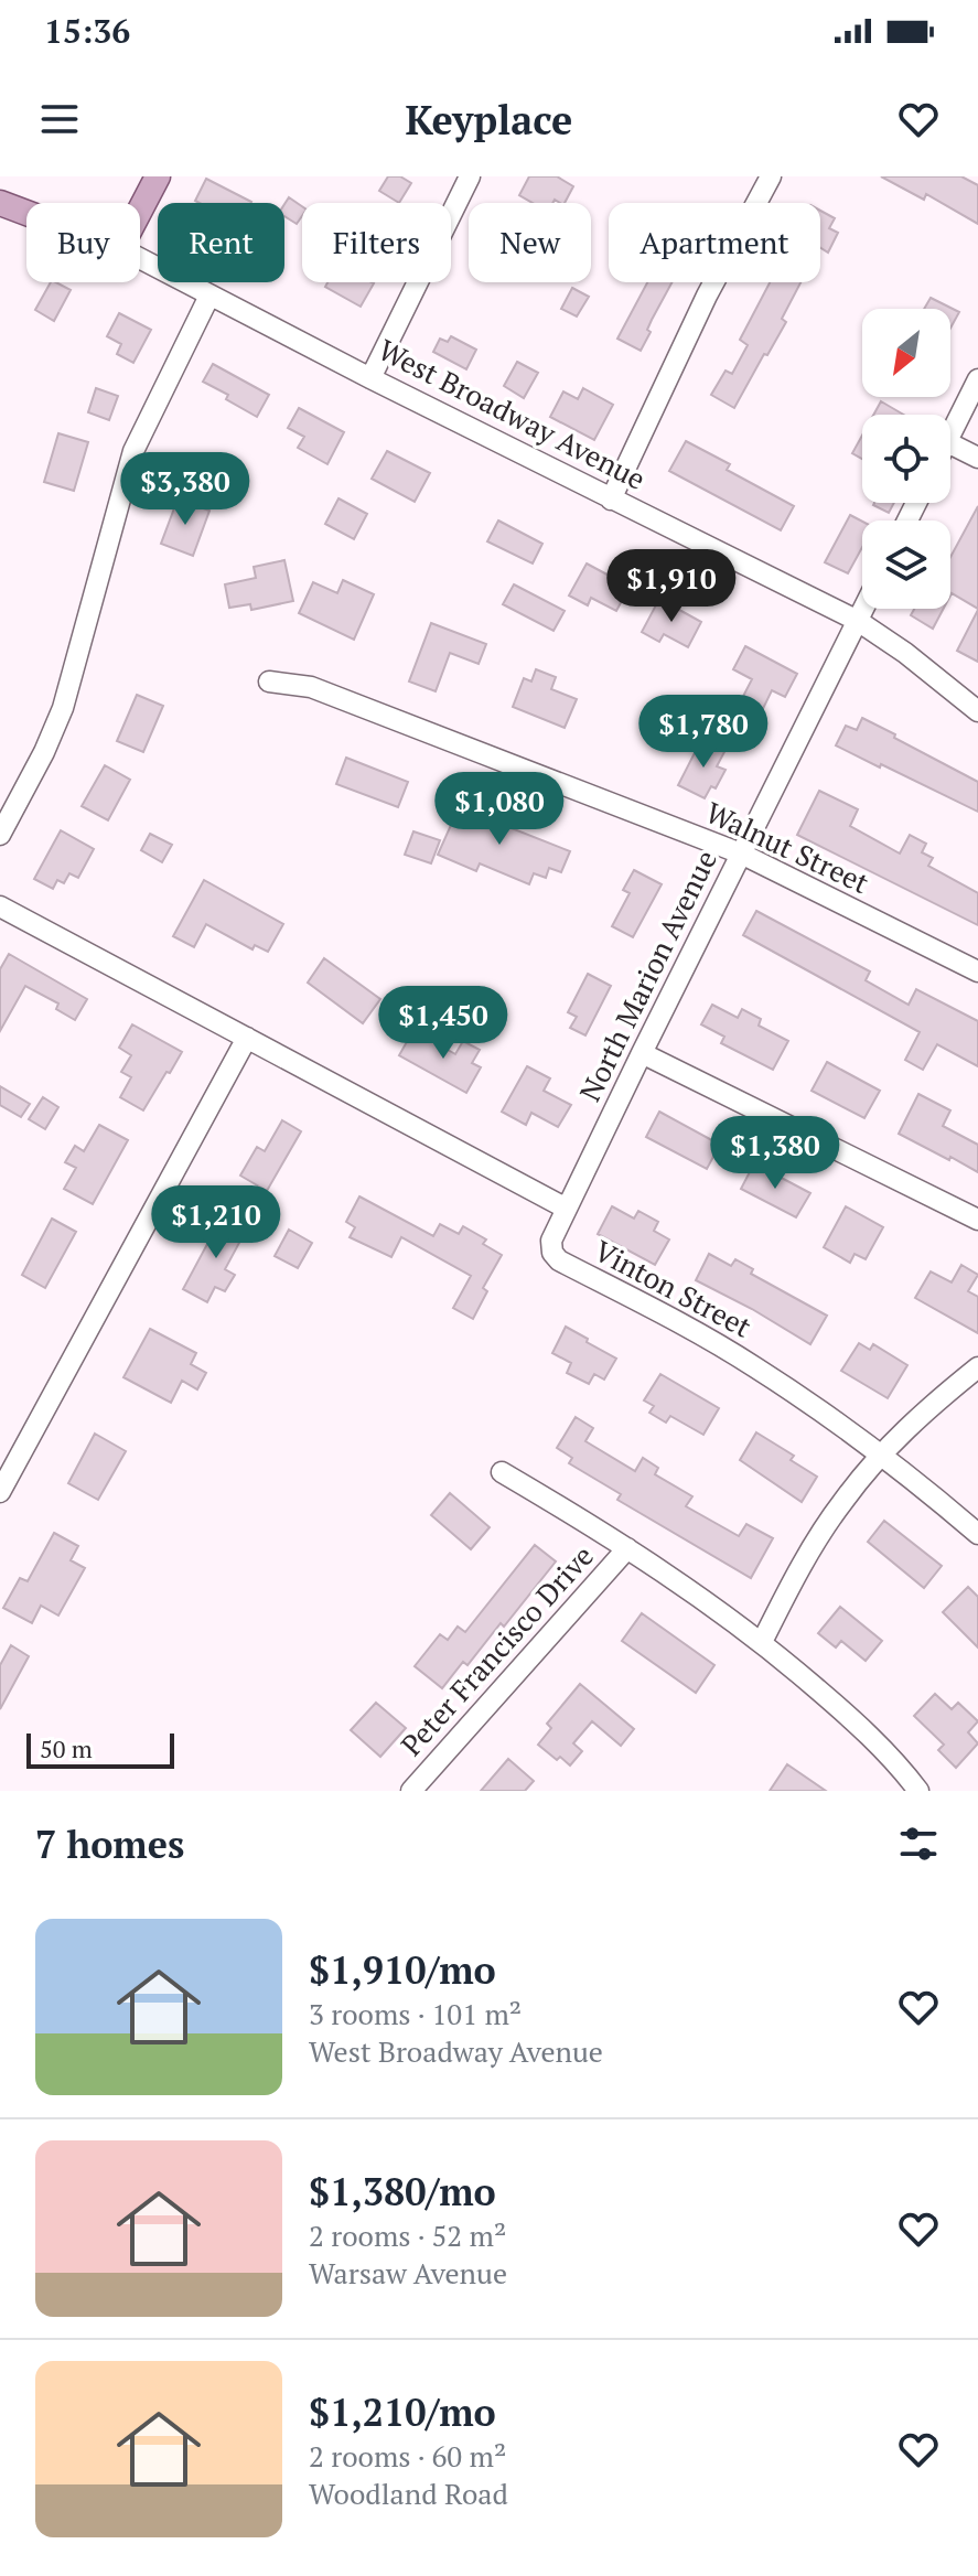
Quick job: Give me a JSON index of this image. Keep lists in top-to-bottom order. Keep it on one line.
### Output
{"streets":{"main road":["West Broadway Avenue"],"street":["Walnut Street","North Marion Avenue","Vinton Street","Peter Francisco Drive"]},"crossings":[["West Broadway Avenue","North Marion Avenue"],["Walnut Street","North Marion Avenue"],["North Marion Avenue","Vinton Street"]],"scale_bar":"50 m","north":"bottom left","page":{"status":"15:36","header":"Keyplace","chip":["Buy","Rent","Filters","New","Apartment"],"price":["$3,380","$1,910","$1,780","$1,080","$1,450","$1,380","$1,210"],"scale":"50 m","heading":"7 homes","list":[{"name":"$1,910/mo","note":"3 rooms · 101 m² · West Broadway Avenue"},{"name":"$1,380/mo","note":"2 rooms · 52 m² · Warsaw Avenue"},{"name":"$1,210/mo","note":"2 rooms · 60 m² · Woodland Road"}]}}
